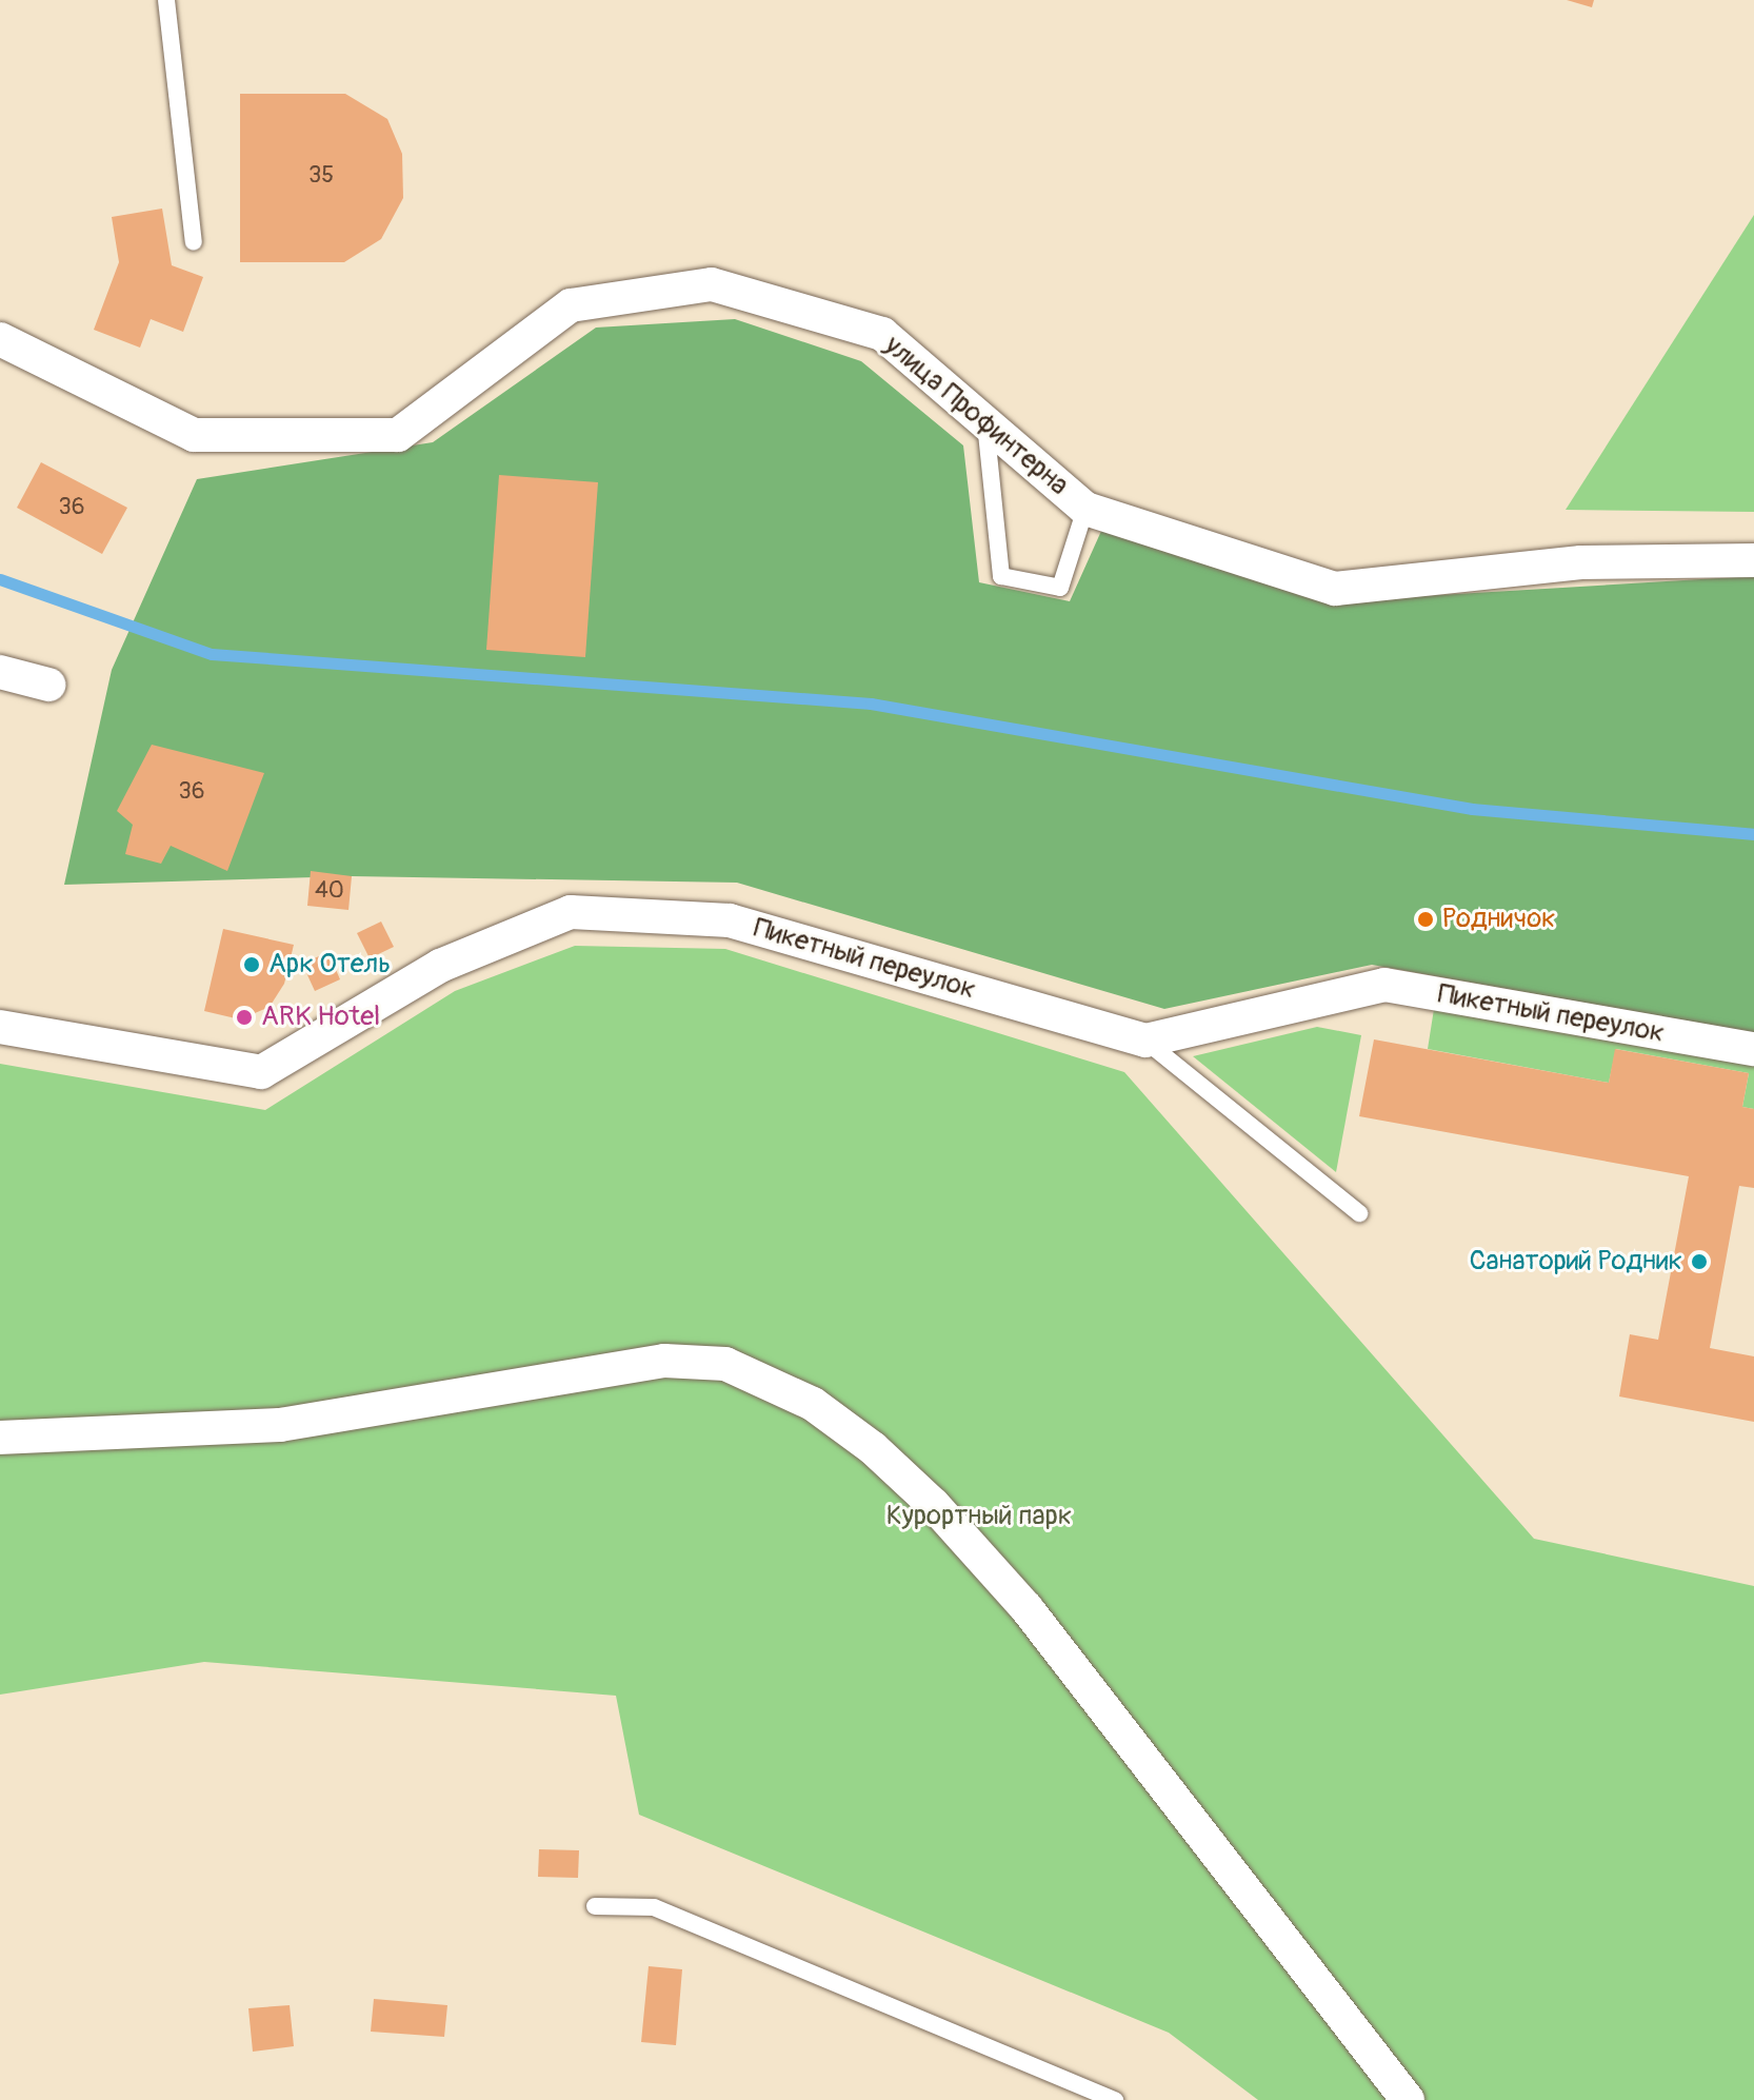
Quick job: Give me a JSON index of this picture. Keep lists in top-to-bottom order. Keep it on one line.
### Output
{"streets":{"street":["улица Профинтерна","Пикетный переулок"]},"parks":["Курортный парк"],"places":["Родничок","Арк Отель","ARK Hotel","Санаторий Родник"],"house_numbers":["35","36","36","40"]}
